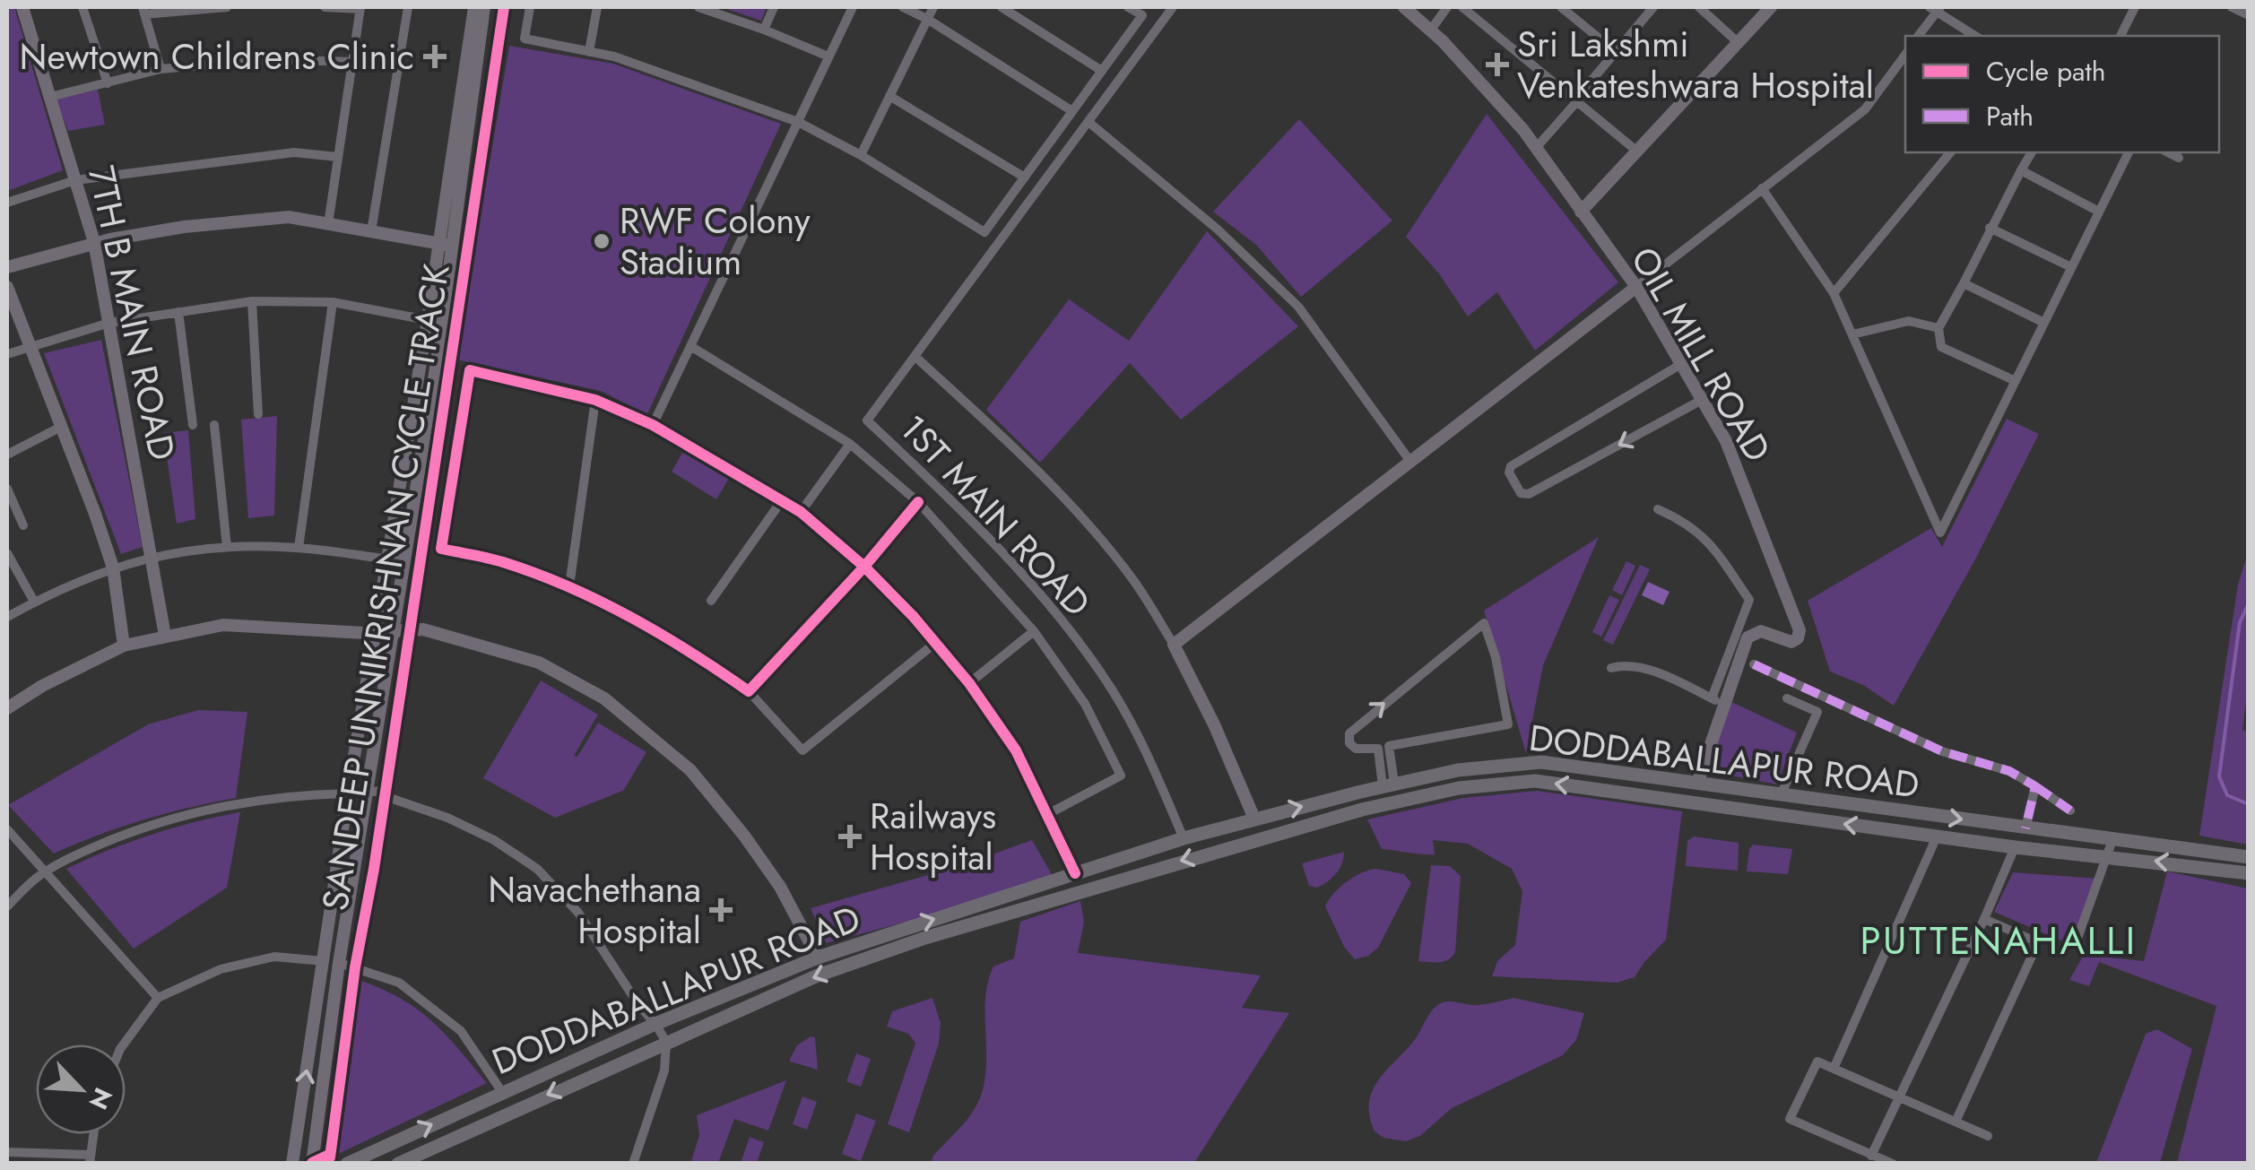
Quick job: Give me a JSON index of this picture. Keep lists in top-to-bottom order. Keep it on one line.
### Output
{"streets":{"main road":["DODDABALLAPUR ROAD"],"street":["7TH B MAIN ROAD","OIL MILL ROAD","1ST MAIN ROAD"],"cycle path":["SANDEEP UNNIKRISHNAN CYCLE TRACK"]},"crossings":[["1ST MAIN ROAD","DODDABALLAPUR ROAD"]],"districts":["PUTTENAHALLI"],"places":{"health":["Newtown Childrens Clinic","Sri Lakshmi Venkateshwara Hospital","Railways Hospital","Navachethana Hospital"],"other":["RWF Colony Stadium"]},"legend":["Cycle path","Path"],"north":"bottom right"}
